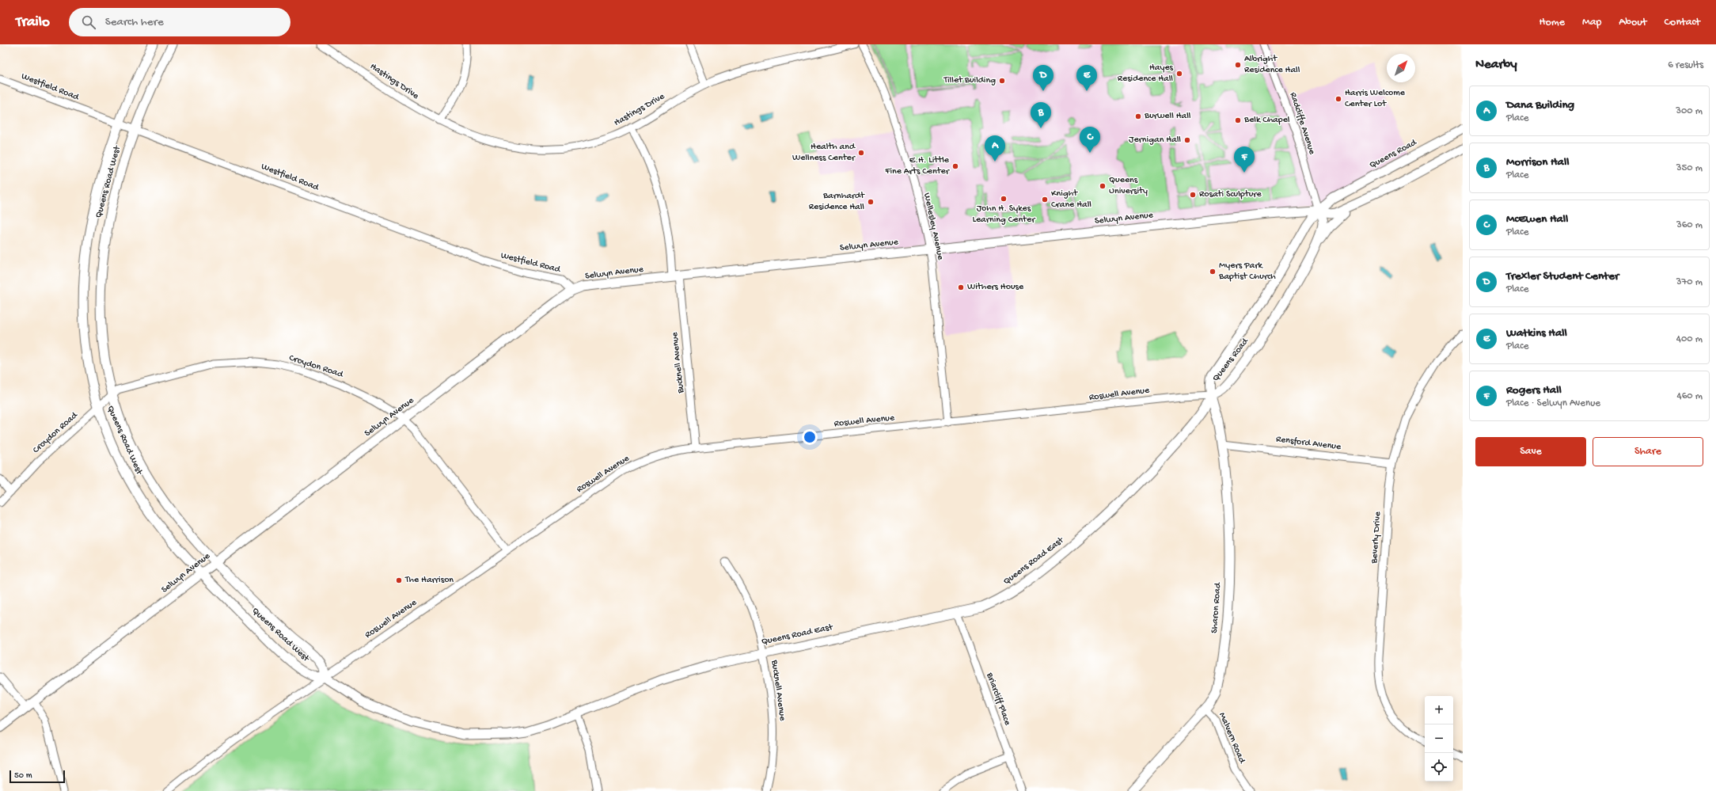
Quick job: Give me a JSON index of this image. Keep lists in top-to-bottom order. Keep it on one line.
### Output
{"streets":{"street":["Hastings Drive","Westfield Road","Radcliffe Avenue","Queens Road","Queens Road West","Selwyn Avenue","Wellesley Avenue","Bucknell Avenue","Croydon Road","Roswell Avenue","Rensford Avenue","Beverly Drive","Queens Road East","Sharon Road","Briarcliff Place","Malvern Road"]},"crossings":[["Hastings Drive","Bucknell Avenue"],["Westfield Road","Queens Road West"],["Westfield Road","Selwyn Avenue"],["Radcliffe Avenue","Queens Road"],["Radcliffe Avenue","Selwyn Avenue"],["Queens Road","Selwyn Avenue"],["Queens Road","Roswell Avenue"],["Queens Road","Queens Road East"],["Queens Road","Sharon Road"],["Queens Road West","Selwyn Avenue"],["Queens Road West","Croydon Road"],["Queens Road West","Roswell Avenue"],["Queens Road West","Queens Road East"],["Selwyn Avenue","Wellesley Avenue"],["Selwyn Avenue","Bucknell Avenue"],["Selwyn Avenue","Croydon Road"],["Wellesley Avenue","Roswell Avenue"],["Bucknell Avenue","Roswell Avenue"],["Bucknell Avenue","Queens Road East"],["Croydon Road","Roswell Avenue"],["Roswell Avenue","Queens Road East"],["Roswell Avenue","Sharon Road"],["Rensford Avenue","Beverly Drive"],["Rensford Avenue","Sharon Road"],["Queens Road East","Sharon Road"],["Queens Road East","Briarcliff Place"],["Sharon Road","Malvern Road"]],"places":["Albright Residence Hall","Hayes Residence Hall","Tillet Building","Harris Welcome Center Lot","Burwell Hall","Belk Chapel","Jernigan Hall","Health and Wellness Center","E.H. Little Fine Arts Center","Queens University","Rosati Sculpture","John H. Sykes Learning Center","Knight Crane Hall","Barnhardt Residence Hall","Myers Park Baptist Church","Withers House","The Harrison"],"scale_bar":"50 m","north":"top right","page":{"header":"Trailo","search":"Search here","nav":["Home","Map","About","Contact"],"heading":["Nearby","6 results"],"pins":["D","E","B","C","A","F"],"list":[{"mark":"A","name":"Dana Building","note":"Place","value":"300 m"},{"mark":"B","name":"Morrison Hall","note":"Place","value":"350 m"},{"mark":"C","name":"McEwen Hall","note":"Place","value":"360 m"},{"mark":"D","name":"Trexler Student Center","note":"Place","value":"370 m"},{"mark":"E","name":"Watkins Hall","note":"Place","value":"400 m"},{"mark":"F","name":"Rogers Hall","note":"Place · Selwyn Avenue","value":"460 m"}],"buttons":["Save","Share"],"map_buttons":["+","−"],"scale":"50 m"}}
